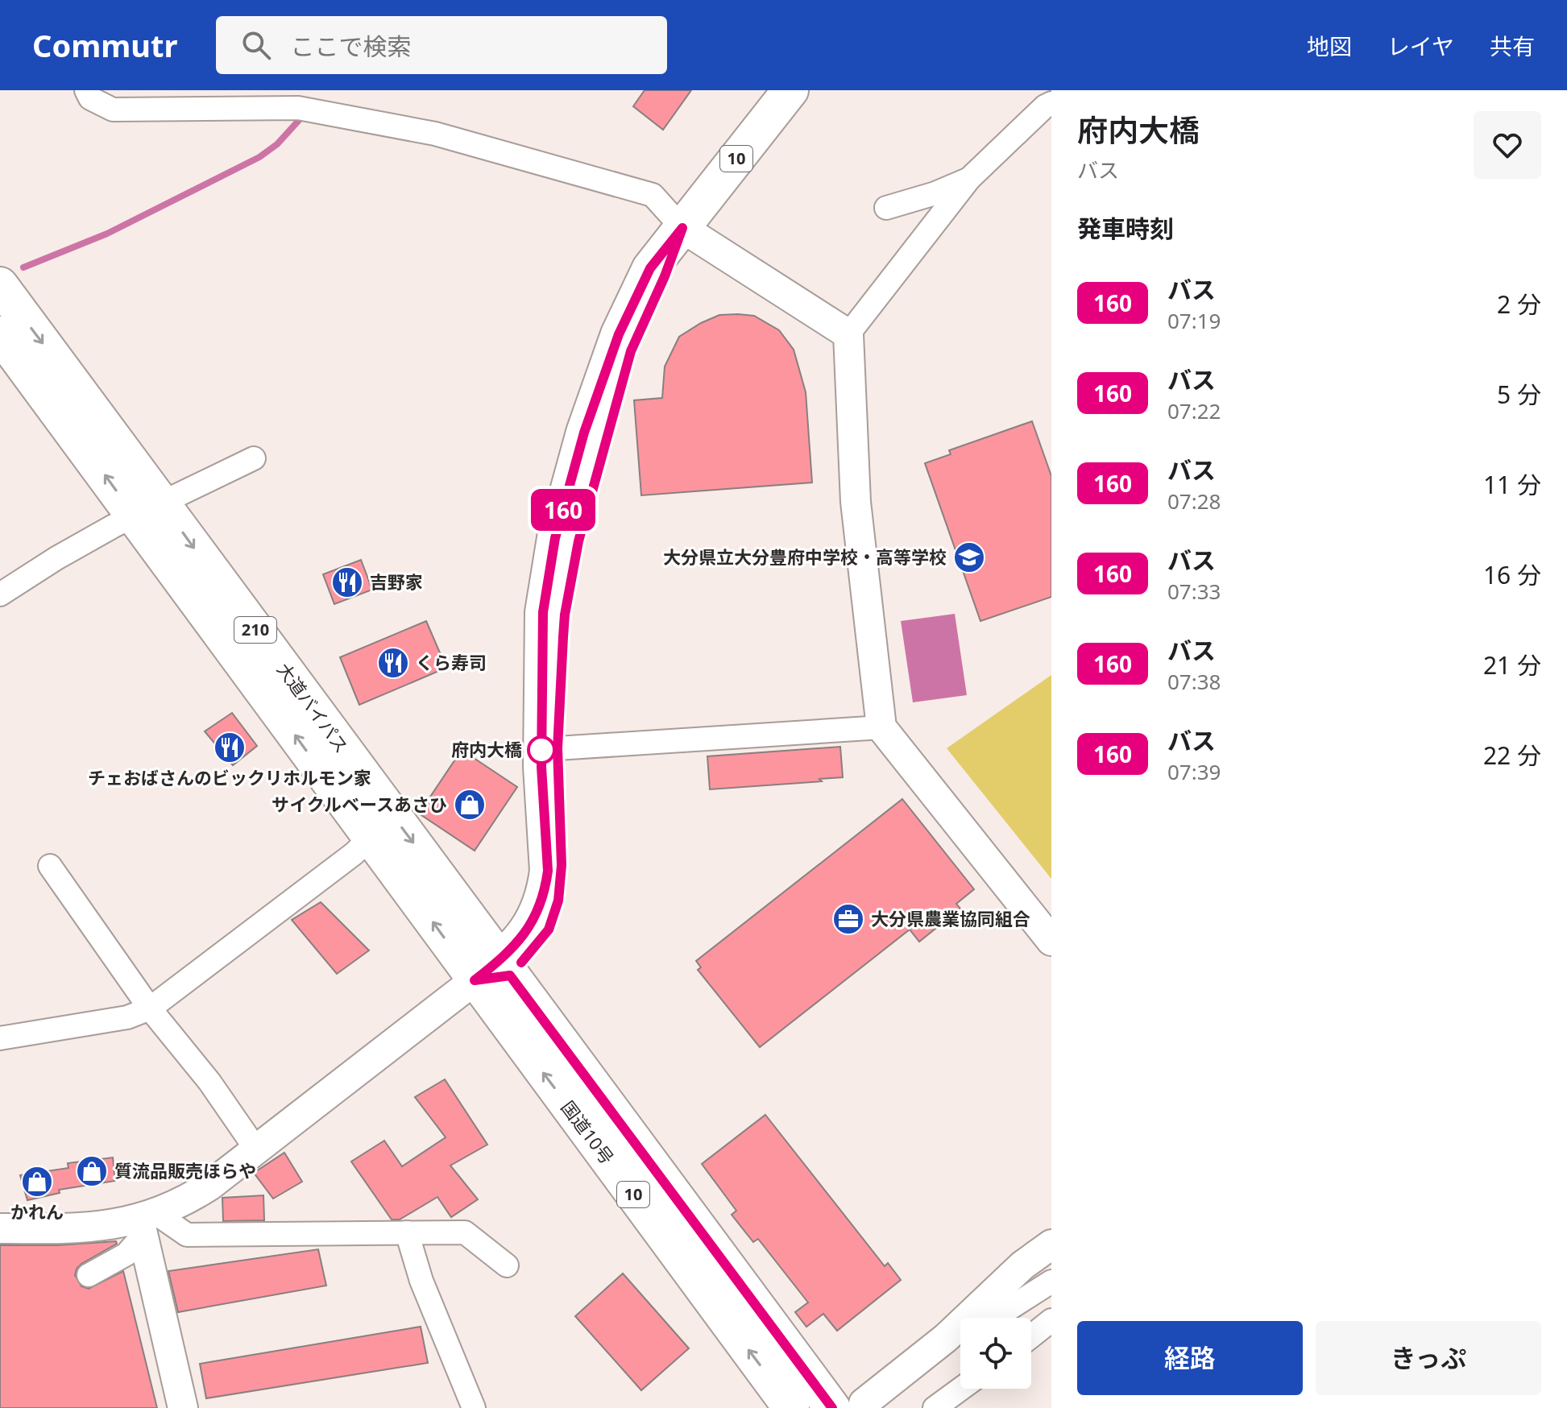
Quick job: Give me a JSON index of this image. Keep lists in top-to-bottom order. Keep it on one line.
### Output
{"streets":{"highway":["10","210","大道バイパス","国道10号"]},"crossings":[["10","大道バイパス"],["10","国道10号"],["大道バイパス","国道10号"]],"places":{"school or university":["大分県立大分豊府中学校・高等学校"],"restaurant":["吉野家","くら寿司","チェおばさんのビックリホルモン家"],"other":["府内大橋"],"shop":["サイクルベースあさひ","質流品販売ほらや","かれん"],"office":["大分県農業協同組合"]},"lines":["bus line 160"],"page":{"header":"Commutr","search":"ここで検索","nav":["地図","レイヤ","共有"],"on_map":"160","heading":[["府内大橋","バス"],"発車時刻"],"list":[{"mark":"160","name":"バス","note":"07:19","value":"2 分"},{"mark":"160","name":"バス","note":"07:22","value":"5 分"},{"mark":"160","name":"バス","note":"07:28","value":"11 分"},{"mark":"160","name":"バス","note":"07:33","value":"16 分"},{"mark":"160","name":"バス","note":"07:38","value":"21 分"},{"mark":"160","name":"バス","note":"07:39","value":"22 分"}],"buttons":["経路","きっぷ"]}}
